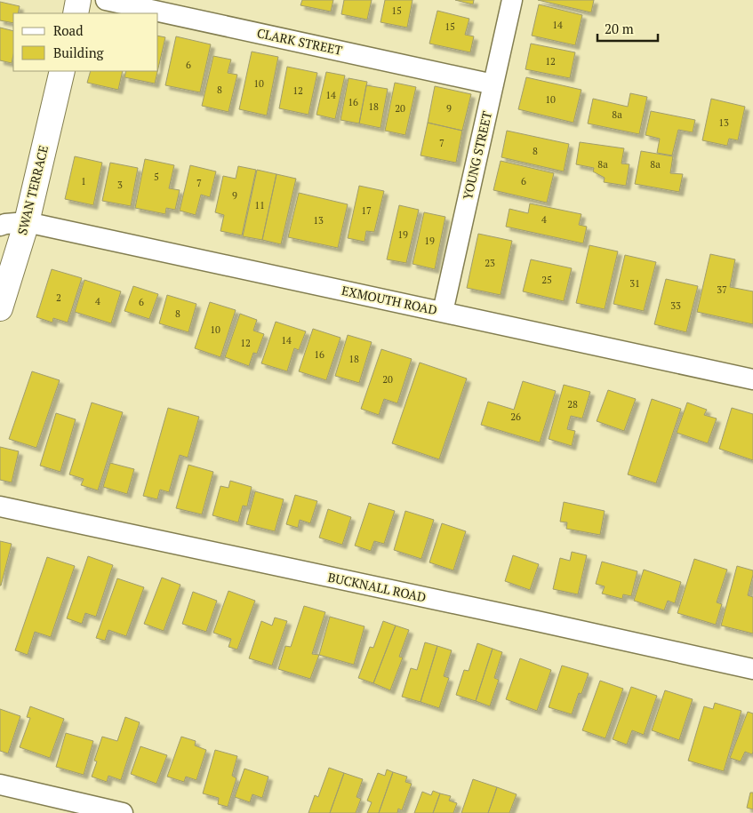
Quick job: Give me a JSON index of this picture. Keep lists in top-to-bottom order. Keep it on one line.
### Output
{"streets":{"street":["CLARK STREET","YOUNG STREET","SWAN TERRACE","EXMOUTH ROAD","BUCKNALL ROAD"]},"crossings":[["CLARK STREET","YOUNG STREET"],["YOUNG STREET","EXMOUTH ROAD"],["SWAN TERRACE","EXMOUTH ROAD"]],"house_numbers":["15","14","15","12","6","10","8","12","14","10","16","18","20","9","8a","13","7","8","8a","8a","5","1","6","7","3","9","11","17","4","13","19","19","23","25","31","37","2","4","6","33","8","10","14","12","16","18","20","28","26"],"legend":["Road","Building"],"scale_bar":"20 m"}
